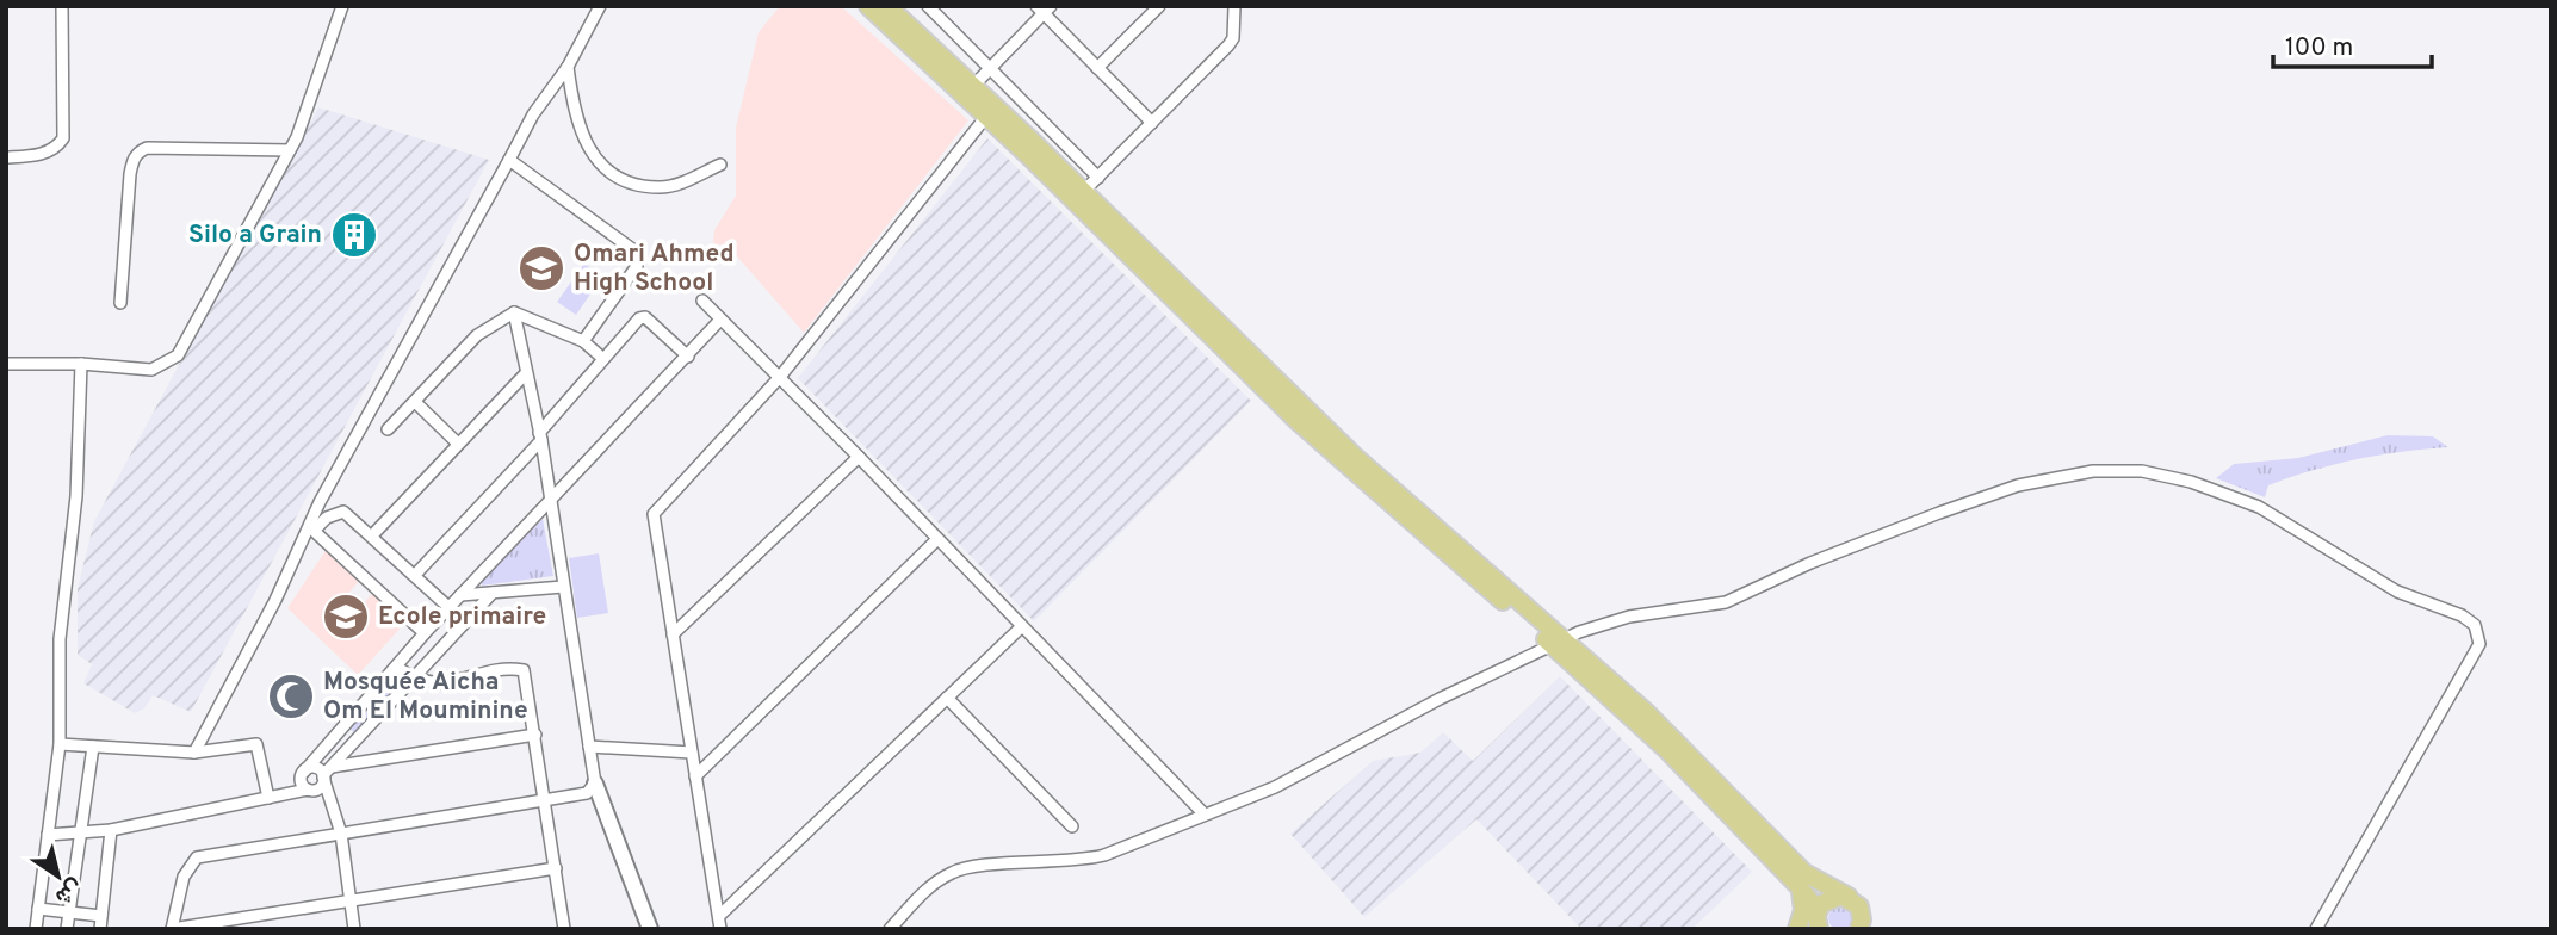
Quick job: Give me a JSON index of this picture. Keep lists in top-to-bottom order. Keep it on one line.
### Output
{"places":{"building":["Silo a Grain"],"school or university":["Omari Ahmed High School","Ecole primaire"],"mosque":["Mosquée Aicha Om El Mouminine"]},"scale_bar":"100 m","north":"bottom right"}
